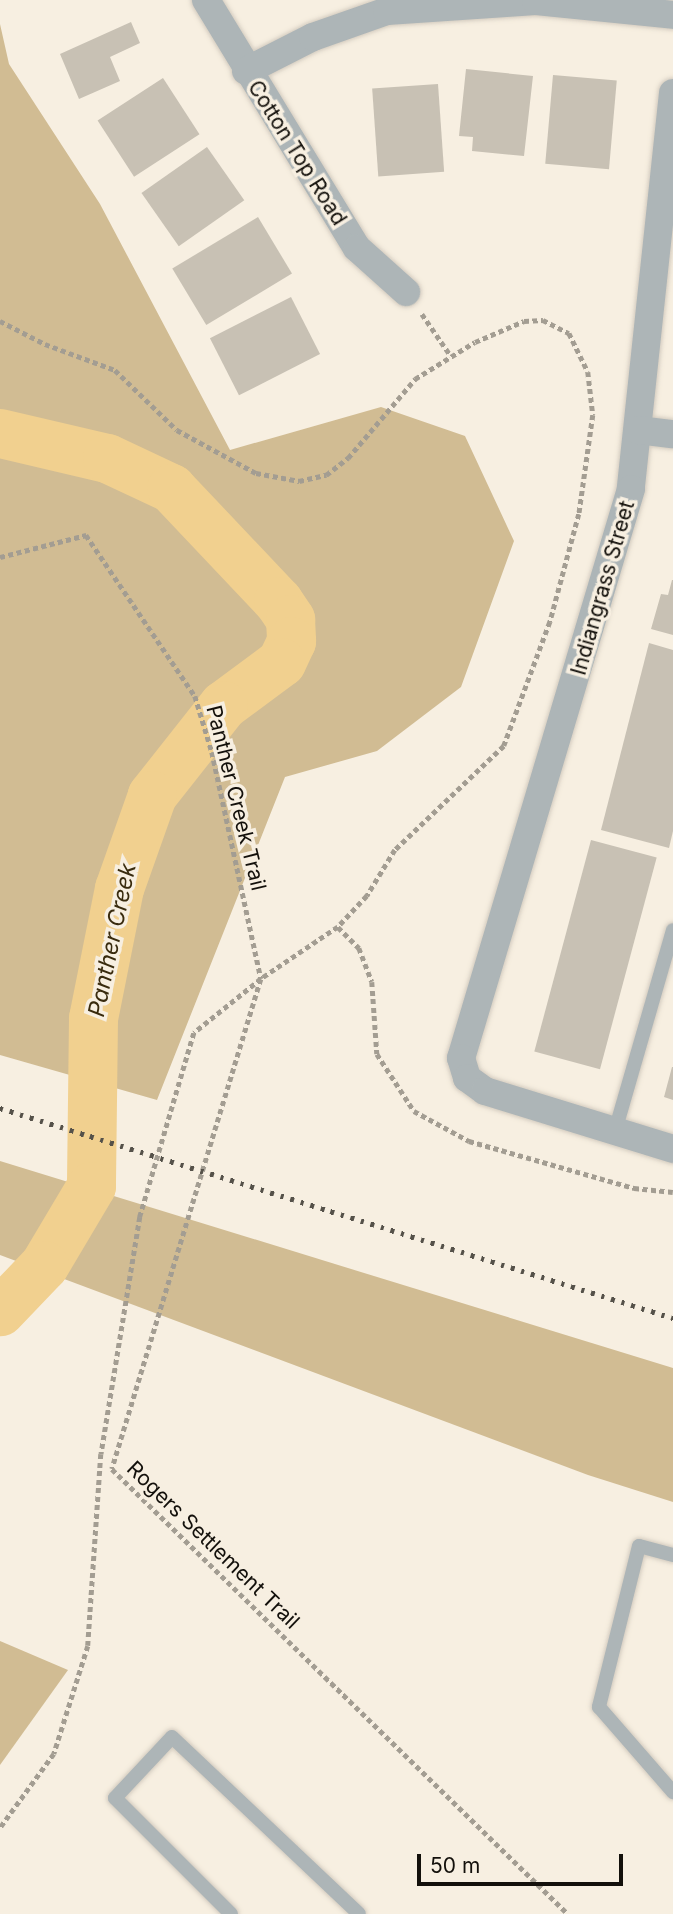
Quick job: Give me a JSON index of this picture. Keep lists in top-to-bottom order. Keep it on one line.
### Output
{"streets":{"street":["Cotton Top Road","Indiangrass Street"],"path":["Panther Creek Trail","Rogers Settlement Trail"]},"crossings":[["Panther Creek Trail","Rogers Settlement Trail"]],"water":["Panther Creek"],"scale_bar":"50 m"}
